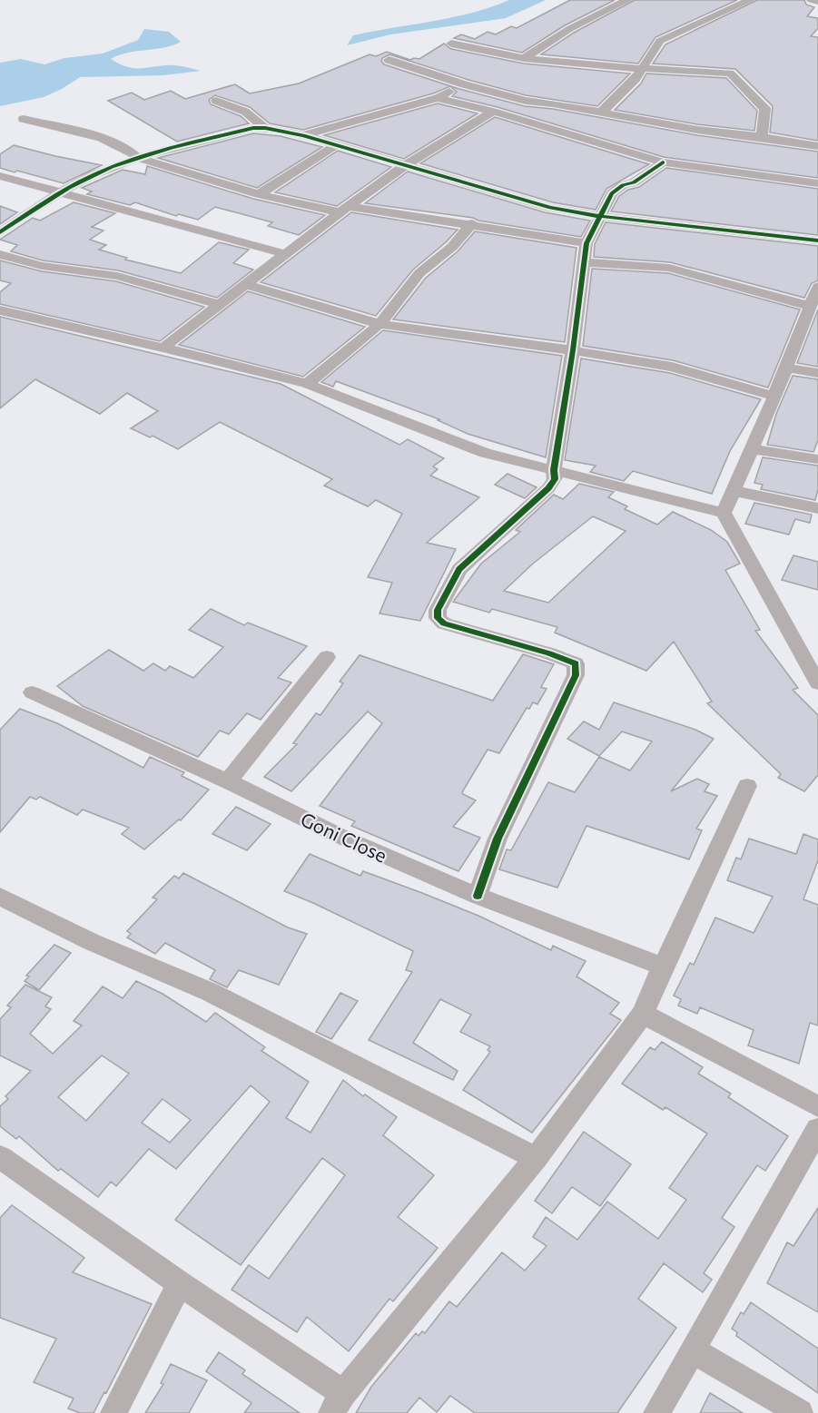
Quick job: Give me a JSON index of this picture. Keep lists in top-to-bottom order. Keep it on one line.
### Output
{"streets":{"street":["Goni Close"]}}
